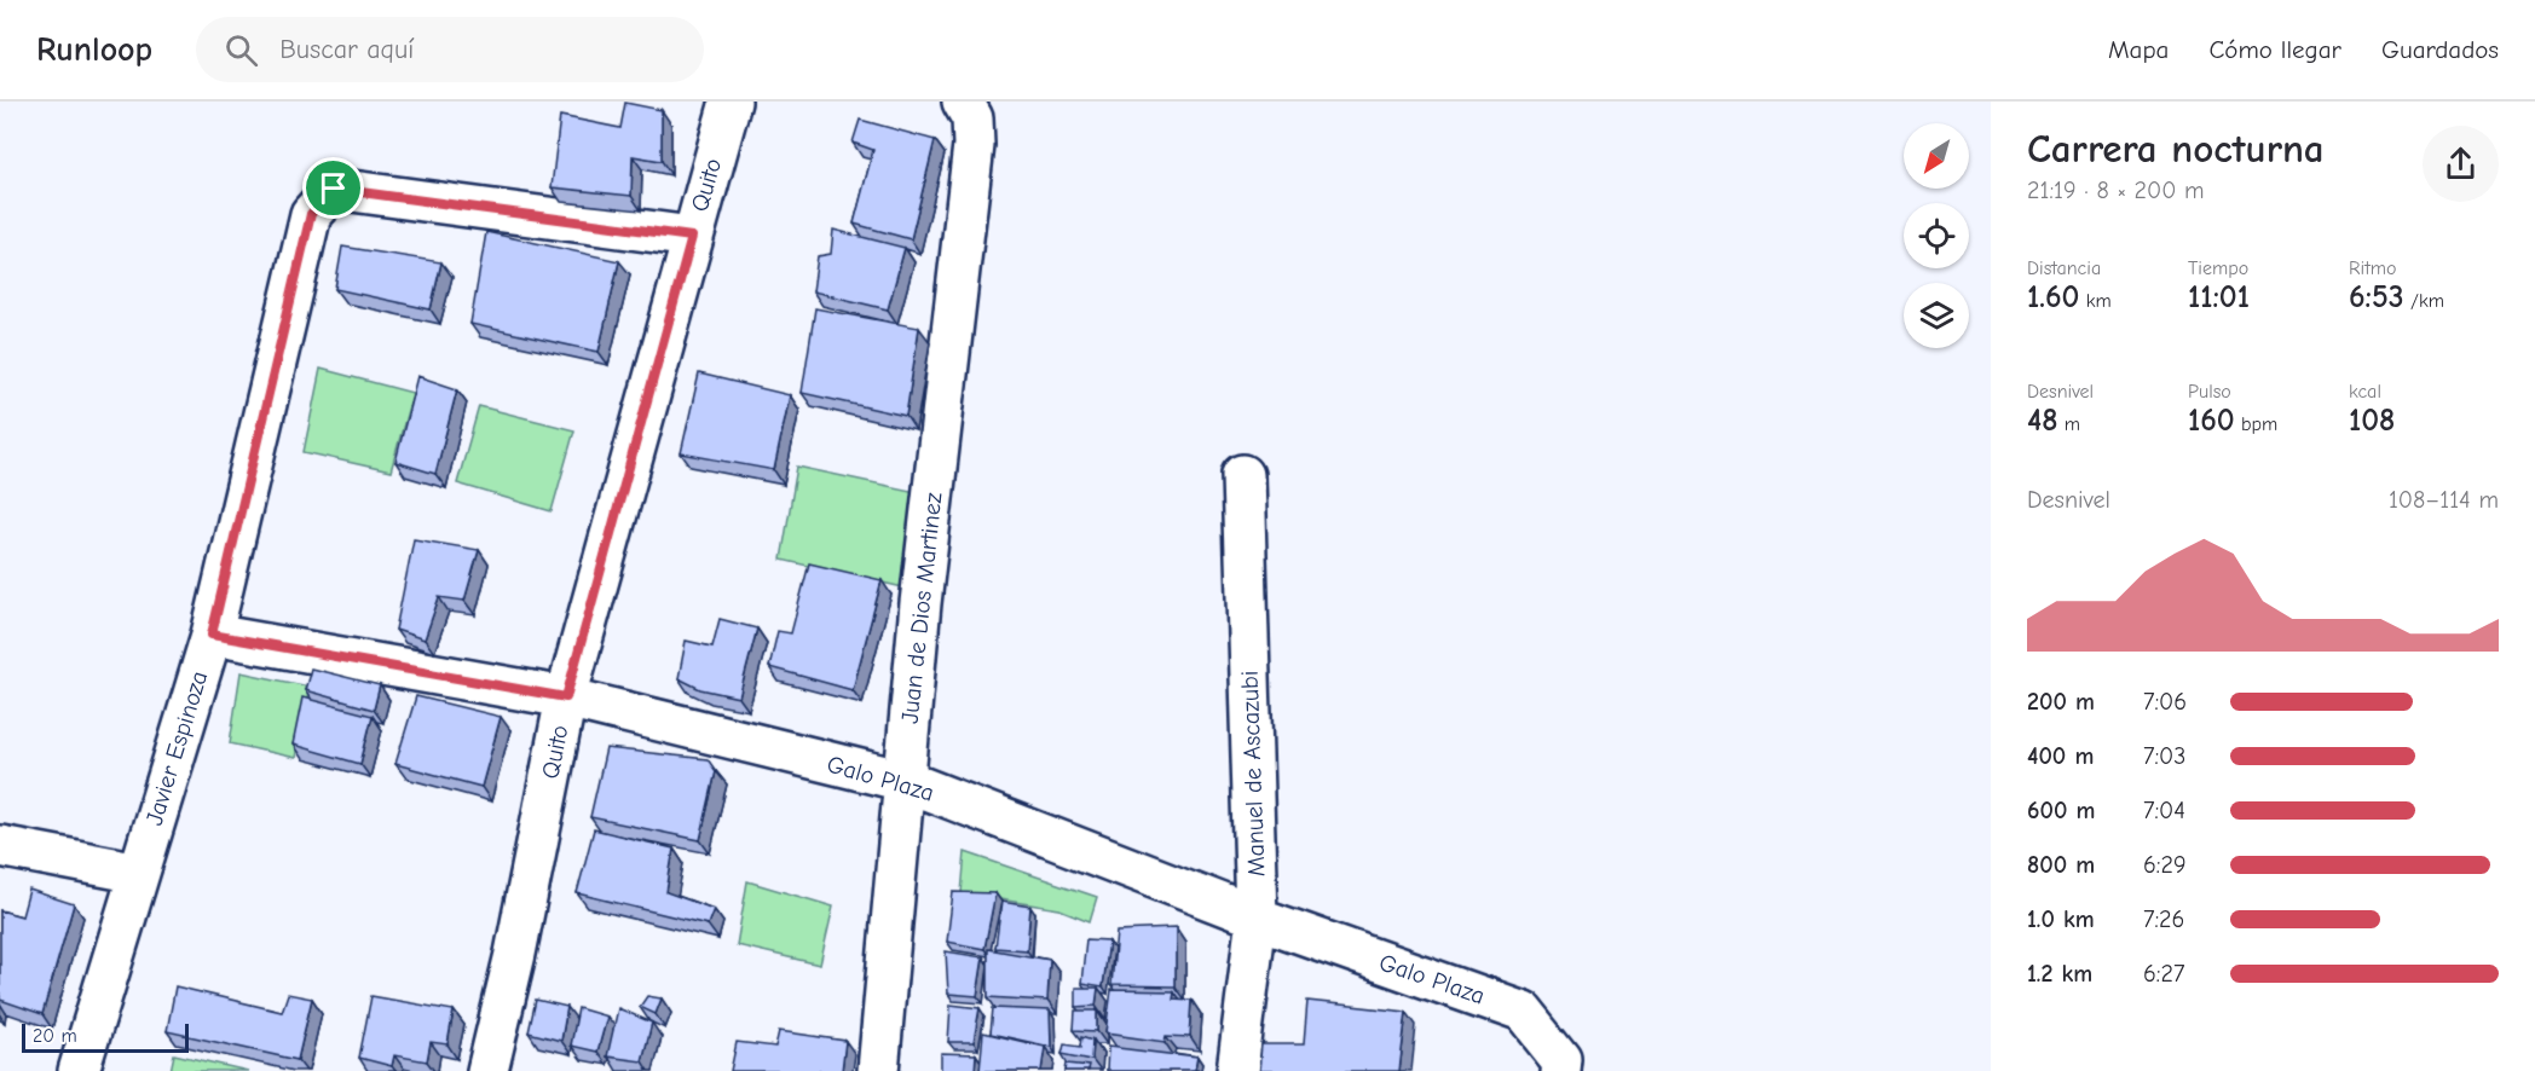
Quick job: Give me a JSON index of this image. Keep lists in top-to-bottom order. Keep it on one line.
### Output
{"streets":{"street":["Quito","Juan de Dios Martinez","Javier Espinoza","Manuel de Ascazubi","Galo Plaza"]},"crossings":[["Quito","Javier Espinoza"],["Quito","Galo Plaza"],["Juan de Dios Martinez","Galo Plaza"],["Javier Espinoza","Galo Plaza"],["Manuel de Ascazubi","Galo Plaza"]],"scale_bar":"20 m","north":"bottom left","page":{"header":"Runloop","search":"Buscar aquí","nav":["Mapa","Cómo llegar","Guardados"],"heading":["Carrera nocturna","21:19 · 8 × 200 m"],"stats":[["Distancia","1.60 km"],["Tiempo","11:01"],["Ritmo","6:53 /km"],["Desnivel","48 m"],["Pulso","160 bpm"],["kcal","108"]],"chart":["Desnivel","108–114 m"],"list":[{"name":"200 m","note":"7:06"},{"name":"400 m","note":"7:03"},{"name":"600 m","note":"7:04"},{"name":"800 m","note":"6:29"},{"name":"1.0 km","note":"7:26"},{"name":"1.2 km","note":"6:27"}],"scale":"20 m"}}
